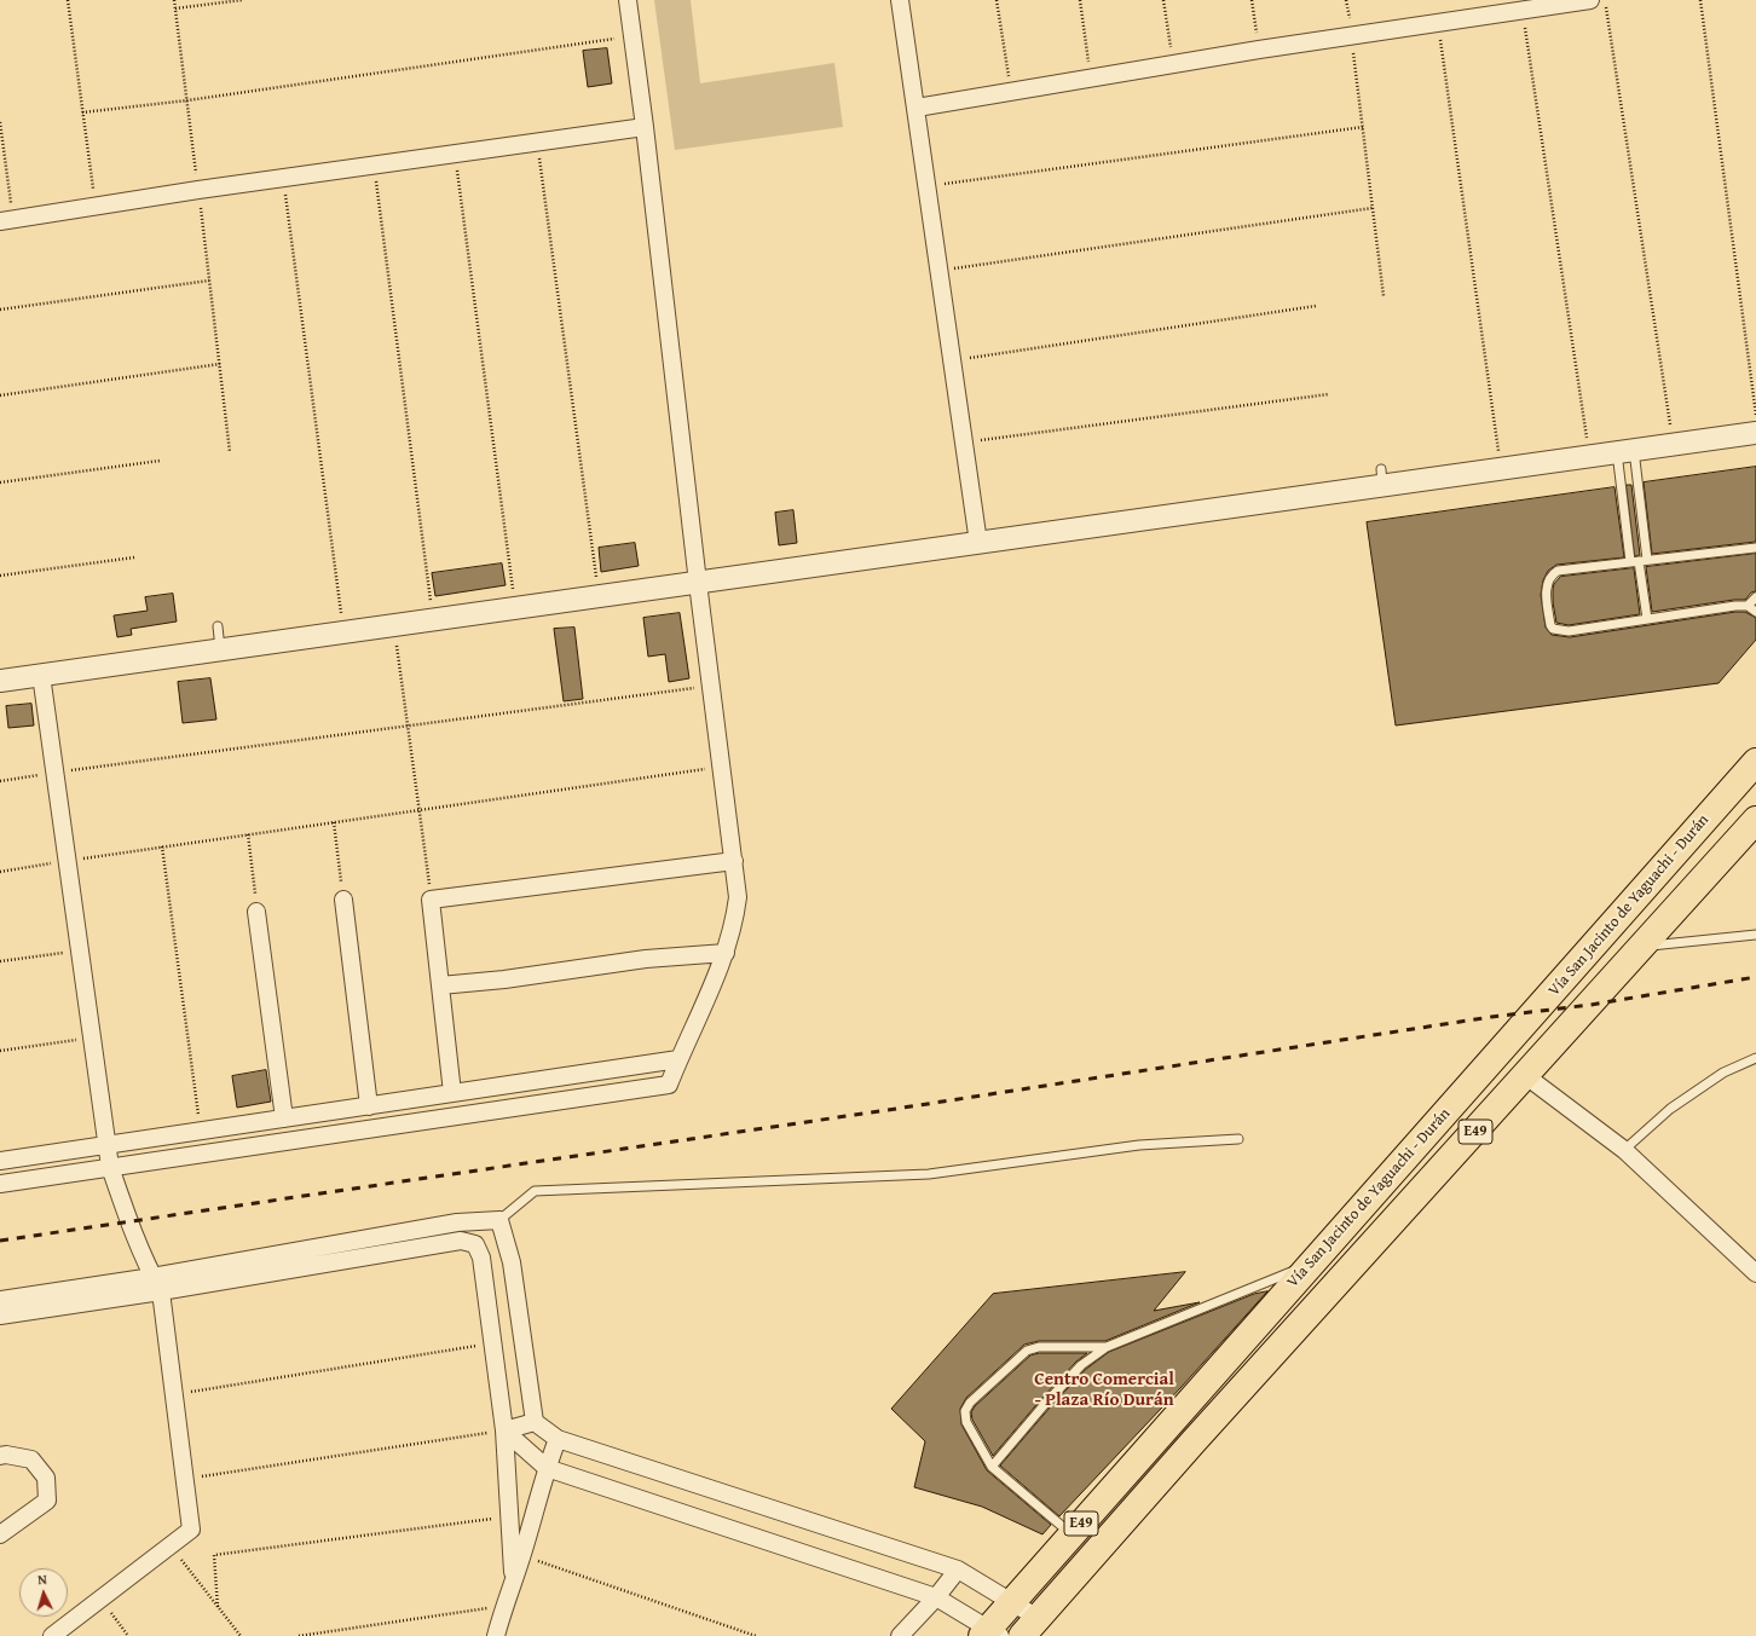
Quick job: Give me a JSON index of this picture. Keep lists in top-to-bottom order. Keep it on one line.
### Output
{"streets":{"main road":["Vía San Jacinto de Yaguachi - Durán","E49"]},"districts":["Centro Comercial - Plaza Río Durán"],"north":"top"}
